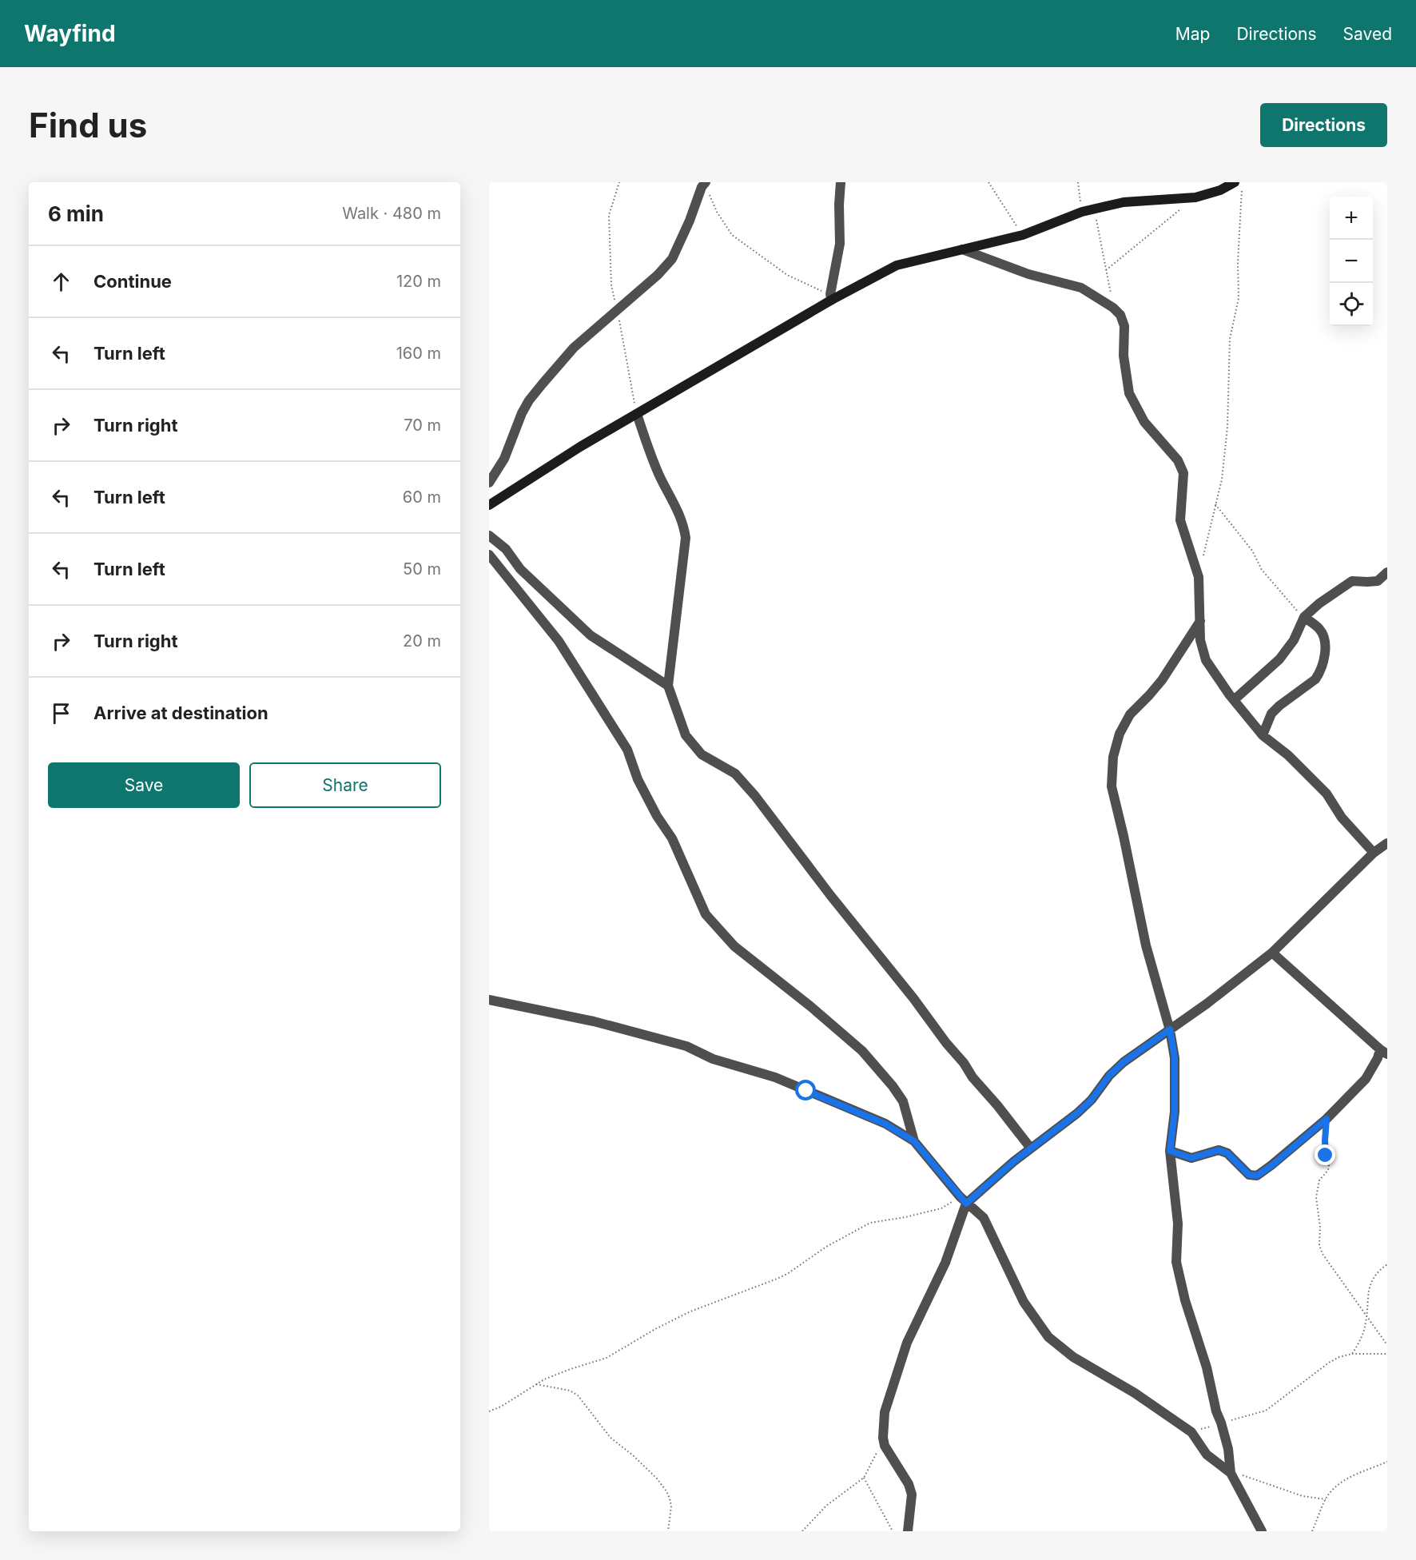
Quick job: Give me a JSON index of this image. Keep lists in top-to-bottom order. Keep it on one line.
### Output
{"page":{"header":"Wayfind","nav":["Map","Directions","Saved"],"buttons":["Directions",["Save","Share"]],"title":"Find us","heading":["6 min","Walk · 480 m"],"map_buttons":["+","−"],"list":[["Continue","120 m"],["Turn left","160 m"],["Turn right","70 m"],["Turn left","60 m"],["Turn left","50 m"],["Turn right","20 m"],"Arrive at destination"]}}
